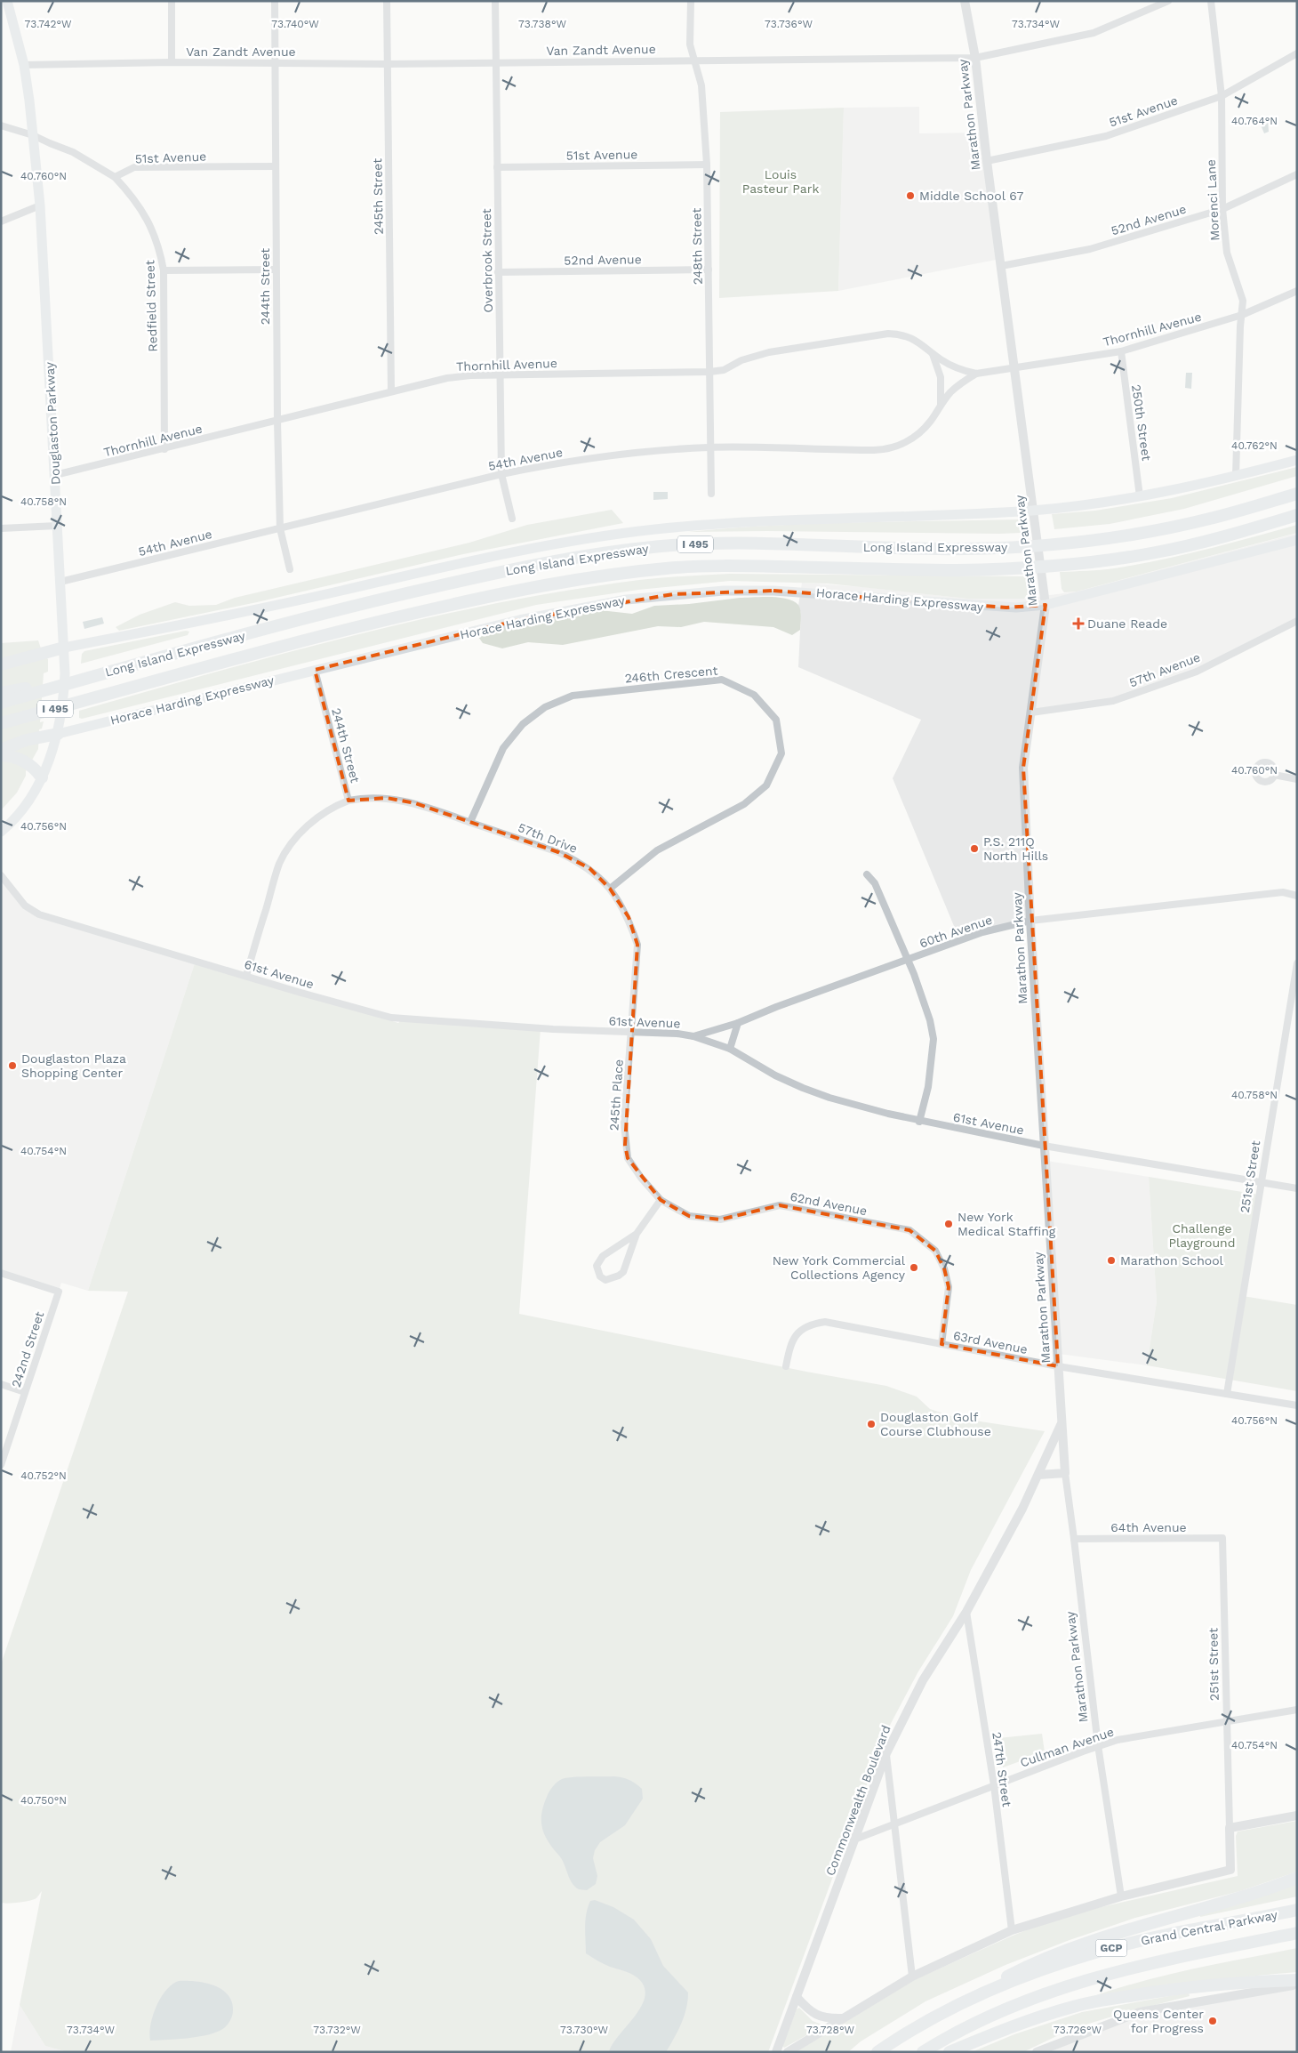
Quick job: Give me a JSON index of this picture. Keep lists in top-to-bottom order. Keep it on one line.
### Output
{"streets":{"highway":["I 495","Long Island Expressway","Grand Central Parkway","GCP"],"main road":["Douglaston Parkway","Horace Harding Expressway"],"street":["Van Zandt Avenue","51st Avenue","Marathon Parkway","245th Street","Morenci Lane","52nd Avenue","248th Street","Overbrook Street","244th Street","Redfield Street","Thornhill Avenue","250th Street","54th Avenue","57th Avenue","246th Crescent","57th Drive","60th Avenue","61st Avenue","245th Place","251st Street","62nd Avenue","63rd Avenue","242nd Street","64th Avenue","Cullman Avenue","247th Street","Commonwealth Boulevard"]},"crossings":[["Van Zandt Avenue","Marathon Parkway"],["Van Zandt Avenue","245th Street"],["Van Zandt Avenue","248th Street"],["Van Zandt Avenue","Overbrook Street"],["Van Zandt Avenue","244th Street"],["Van Zandt Avenue","Douglaston Parkway"],["51st Avenue","Marathon Parkway"],["51st Avenue","Morenci Lane"],["51st Avenue","248th Street"],["51st Avenue","Overbrook Street"],["51st Avenue","244th Street"],["51st Avenue","Redfield Street"],["Marathon Parkway","52nd Avenue"],["Marathon Parkway","Thornhill Avenue"],["Marathon Parkway","Horace Harding Expressway"],["Marathon Parkway","57th Avenue"],["Marathon Parkway","60th Avenue"],["Marathon Parkway","61st Avenue"],["Marathon Parkway","251st Street"],["Marathon Parkway","63rd Avenue"],["Marathon Parkway","64th Avenue"],["Marathon Parkway","Cullman Avenue"],["Marathon Parkway","Commonwealth Boulevard"],["245th Street","Thornhill Avenue"],["Morenci Lane","52nd Avenue"],["Morenci Lane","Thornhill Avenue"],["52nd Avenue","248th Street"],["52nd Avenue","Overbrook Street"],["248th Street","Thornhill Avenue"],["248th Street","54th Avenue"],["Overbrook Street","Thornhill Avenue"],["Overbrook Street","54th Avenue"],["244th Street","Thornhill Avenue"],["244th Street","54th Avenue"],["244th Street","Horace Harding Expressway"],["244th Street","57th Drive"],["244th Street","61st Avenue"],["Redfield Street","Thornhill Avenue"],["Thornhill Avenue","250th Street"],["Thornhill Avenue","Douglaston Parkway"],["Thornhill Avenue","54th Avenue"],["Douglaston Parkway","54th Avenue"],["Douglaston Parkway","Horace Harding Expressway"],["246th Crescent","57th Drive"],["57th Drive","61st Avenue"],["57th Drive","245th Place"],["60th Avenue","61st Avenue"],["61st Avenue","245th Place"],["61st Avenue","251st Street"],["245th Place","62nd Avenue"],["251st Street","63rd Avenue"],["251st Street","64th Avenue"],["251st Street","Cullman Avenue"],["62nd Avenue","63rd Avenue"],["Cullman Avenue","247th Street"],["Cullman Avenue","Commonwealth Boulevard"],["247th Street","Commonwealth Boulevard"]],"parks":["Louis Pasteur Park","Challenge Playground"],"places":{"other":["Middle School 67","P.S. 211Q North Hills","Douglaston Plaza Shopping Center","New York Medical Staffing","Marathon School","New York Commercial Collections Agency","Douglaston Golf Course Clubhouse","Queens Center for Progress"],"health":["Duane Reade"]},"coordinates":["73.742°W","73.740°W","73.738°W","73.736°W","73.734°W","40.764°N","40.760°N","40.762°N","40.758°N","40.756°N","40.754°N","40.752°N","40.750°N","73.732°W","73.730°W","73.728°W","73.726°W"]}
